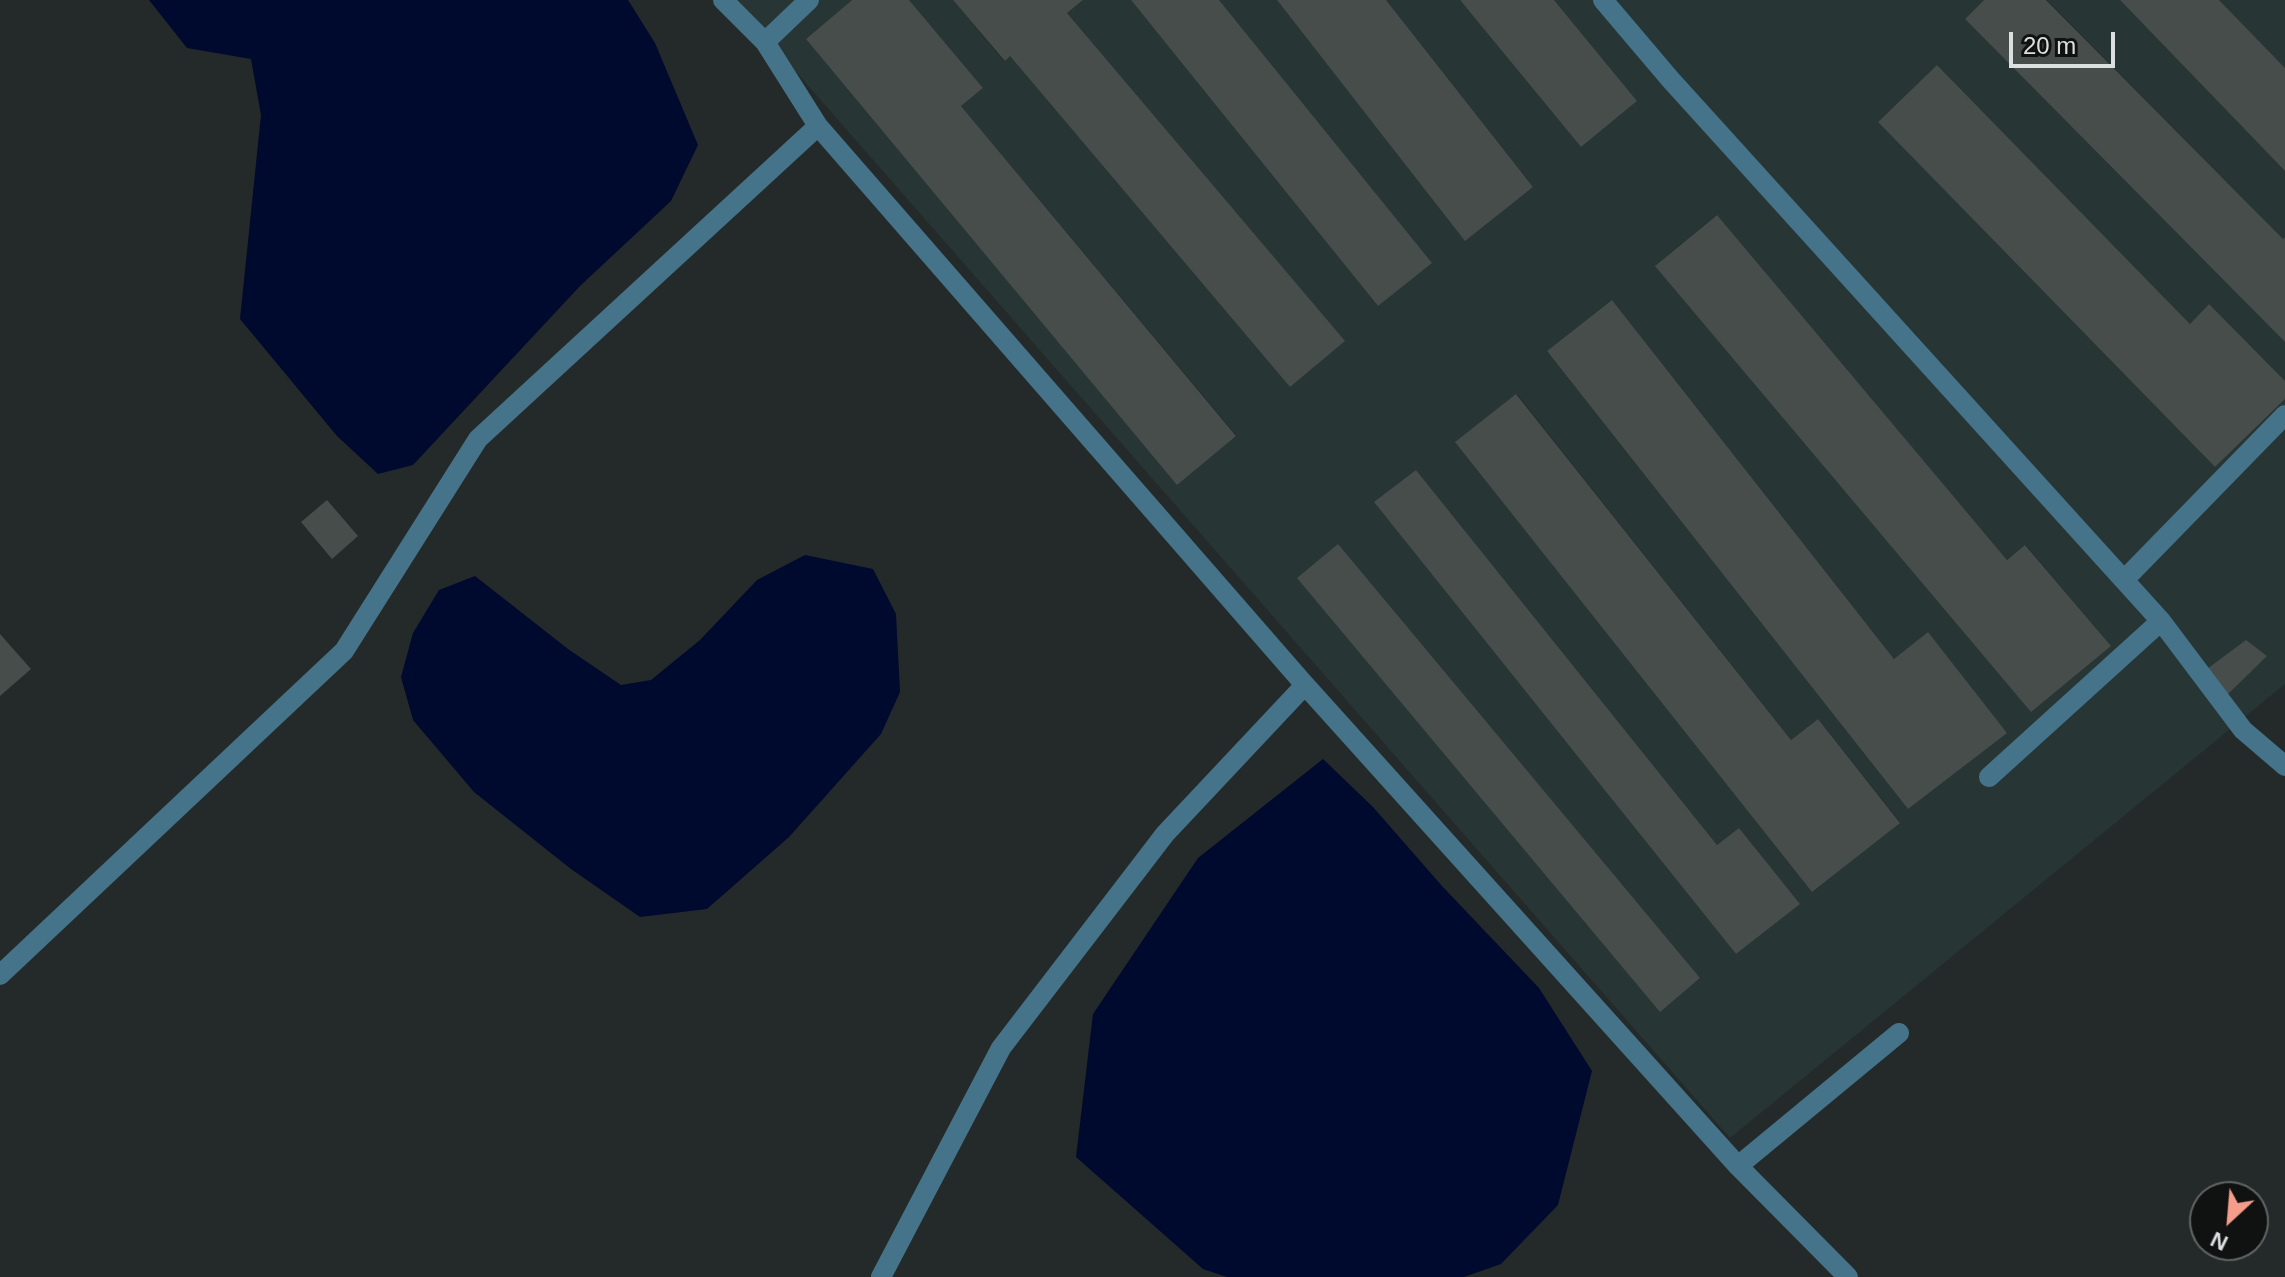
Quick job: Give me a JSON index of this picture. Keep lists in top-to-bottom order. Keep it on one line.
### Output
{"scale_bar":"20 m","north":"bottom left"}
